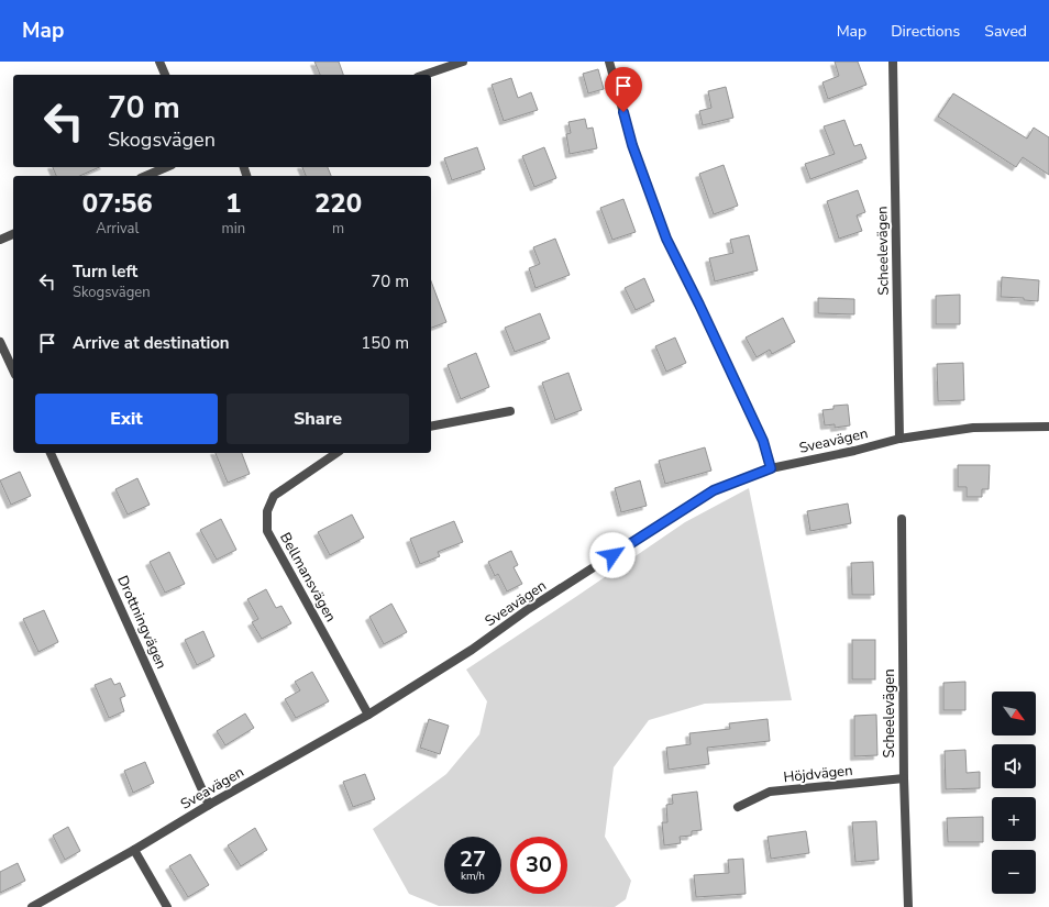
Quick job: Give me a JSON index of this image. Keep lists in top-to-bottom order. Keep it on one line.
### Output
{"streets":{"street":["Scheelevägen","Sveavägen","Bellmansvägen","Drottningvägen","Höjdvägen"]},"crossings":[["Scheelevägen","Sveavägen"],["Scheelevägen","Höjdvägen"],["Sveavägen","Bellmansvägen"],["Sveavägen","Drottningvägen"]],"north":"bottom right","page":{"header":"Map","nav":["Map","Directions","Saved"],"turn":["70 m","Skogsvägen"],"eta":["07:56","Arrival","1","min","220","m"],"list":[{"name":"Turn left","note":"Skogsvägen","value":"70 m"},{"name":"Arrive at destination","value":"150 m"}],"buttons":["Exit","Share"],"map_buttons":["+","−"],"speed":"27 km/h","limit":"30"}}
